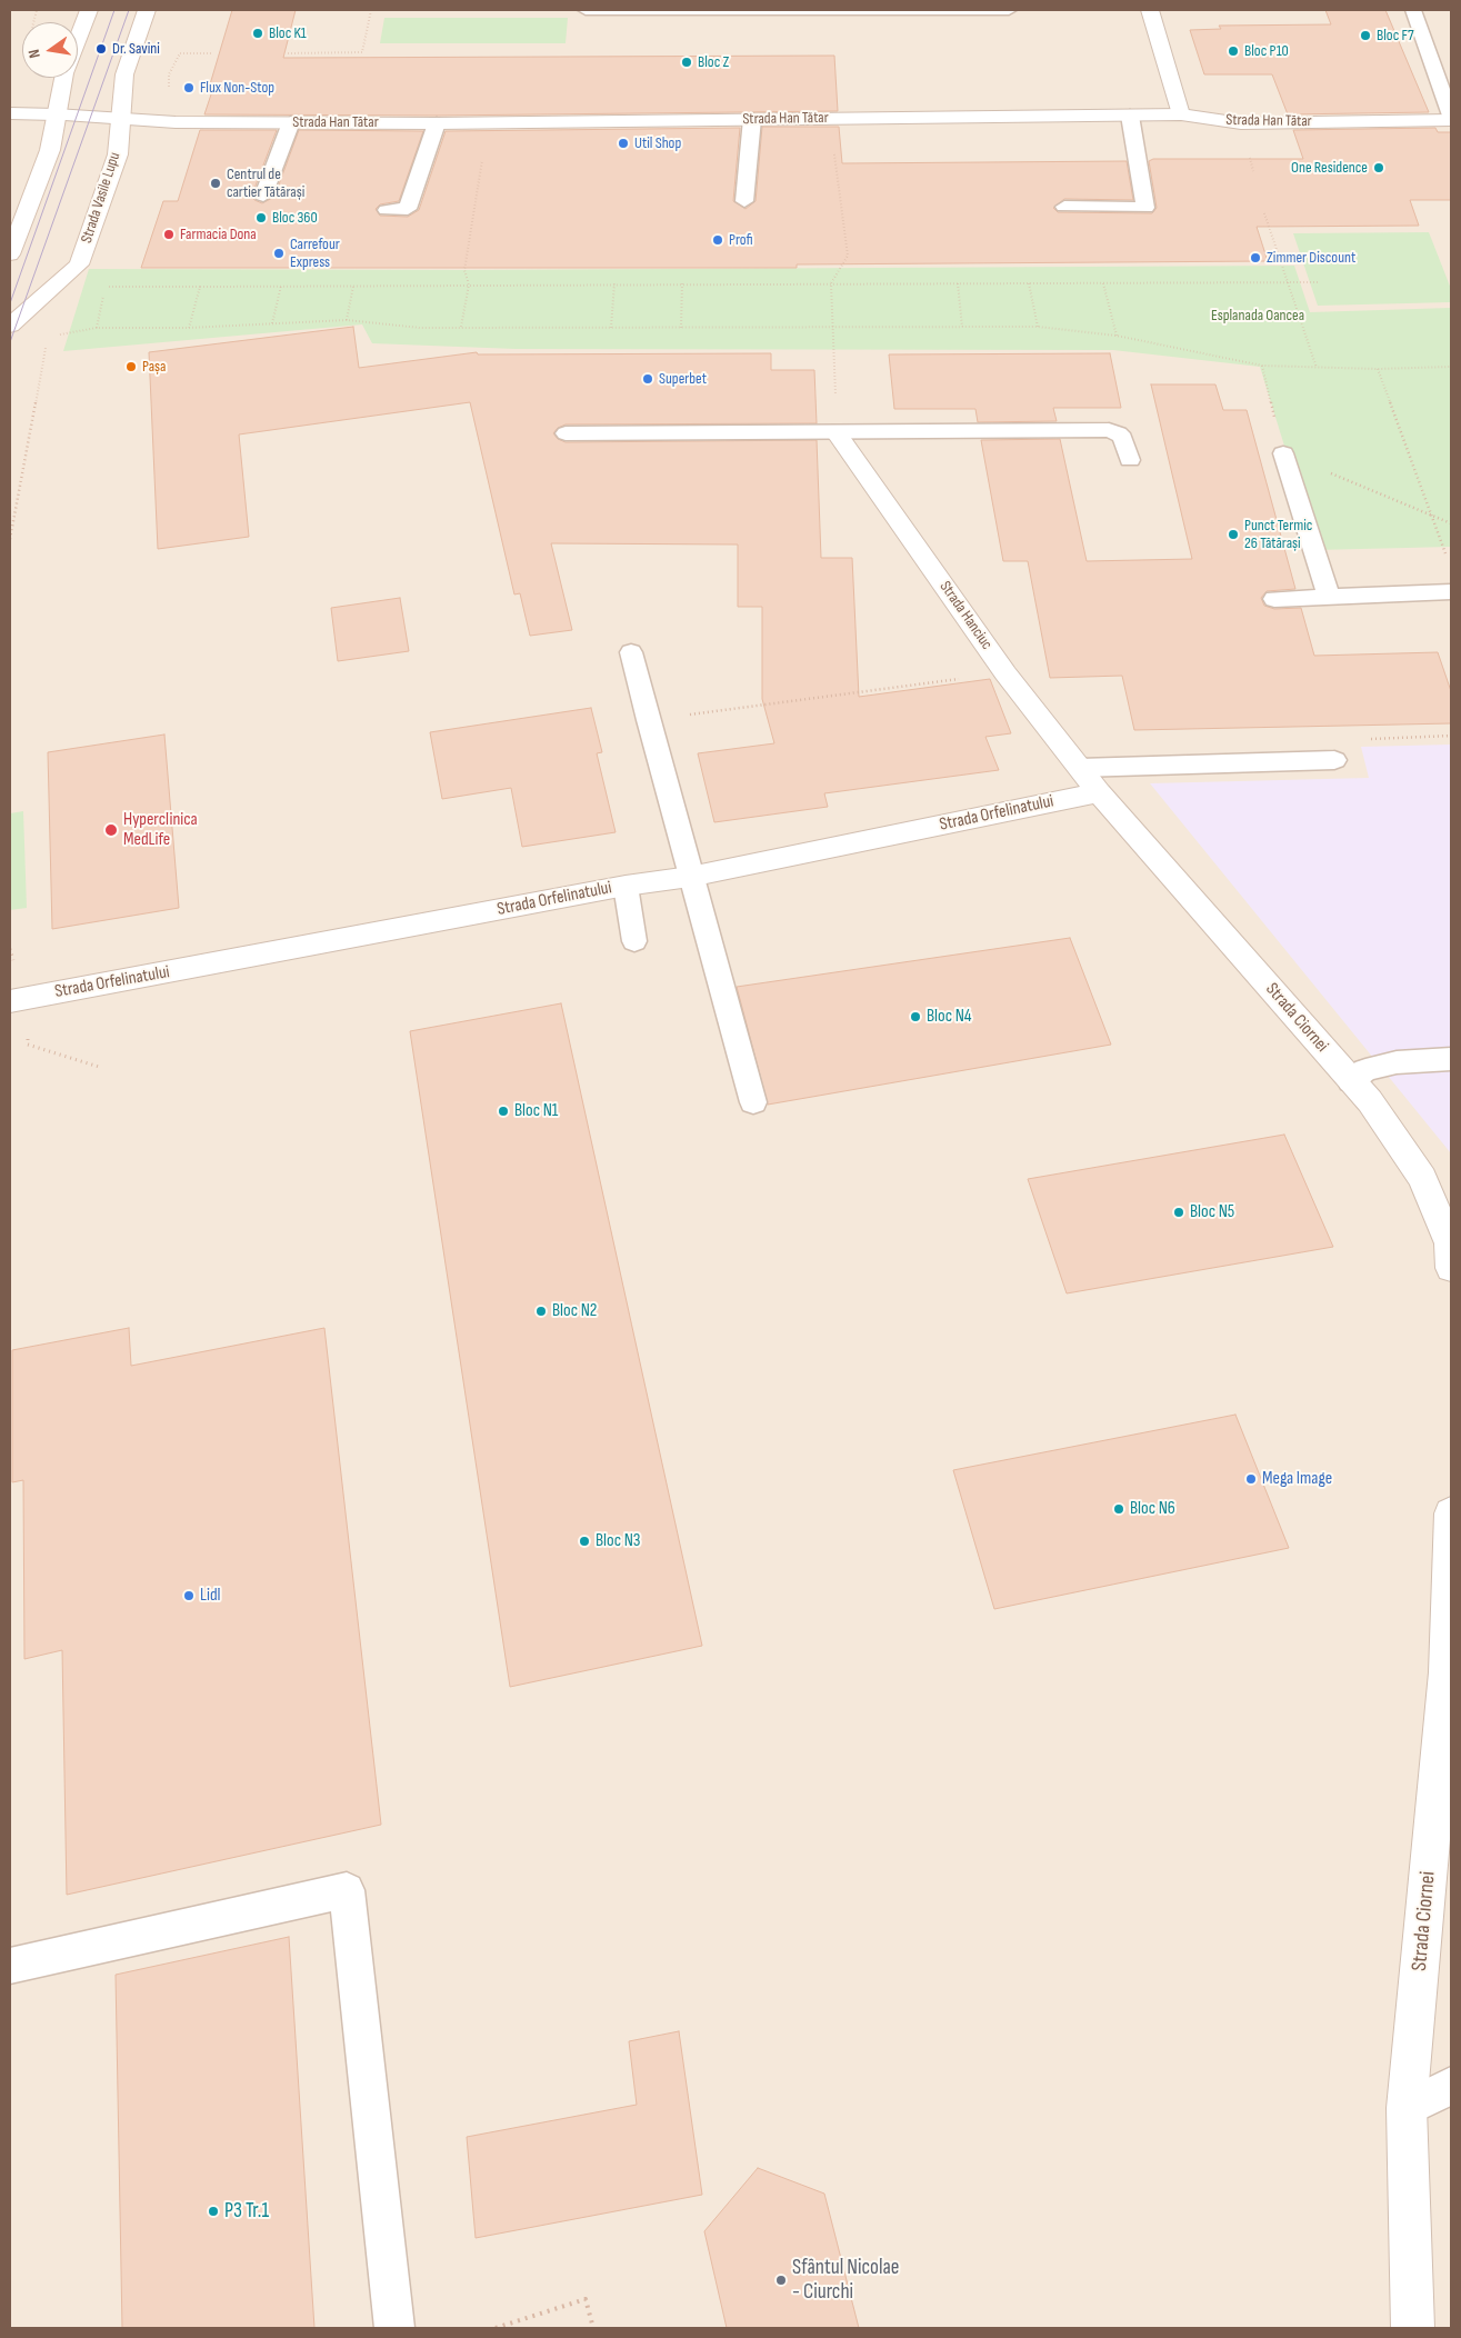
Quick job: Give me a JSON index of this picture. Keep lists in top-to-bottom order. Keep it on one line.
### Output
{"streets":{"street":["Strada Han Tătar","Strada Vasile Lupu","Strada Hanciuc","Strada Orfelinatului","Strada Ciornei"]},"crossings":[["Strada Han Tătar","Strada Vasile Lupu"],["Strada Hanciuc","Strada Orfelinatului"],["Strada Hanciuc","Strada Ciornei"],["Strada Orfelinatului","Strada Ciornei"]],"parks":["Esplanada Oancea"],"places":["Bloc K1","Bloc F7","Dr. Savini","Bloc P10","Bloc Z","Flux Non-Stop","Util Shop","One Residence","Centrul de cartier Tătărași","Bloc 360","Farmacia Dona","Profi","Carrefour Express","Zimmer Discount","Pașa","Superbet","Punct Termic 26 Tătărași","Hyperclinica MedLife","Bloc N4","Bloc N1","Bloc N5","Bloc N2","Mega Image","Bloc N6","Bloc N3","Lidl","P3 Tr.1","Sfântul Nicolae - Ciurchi"],"north":"left"}
